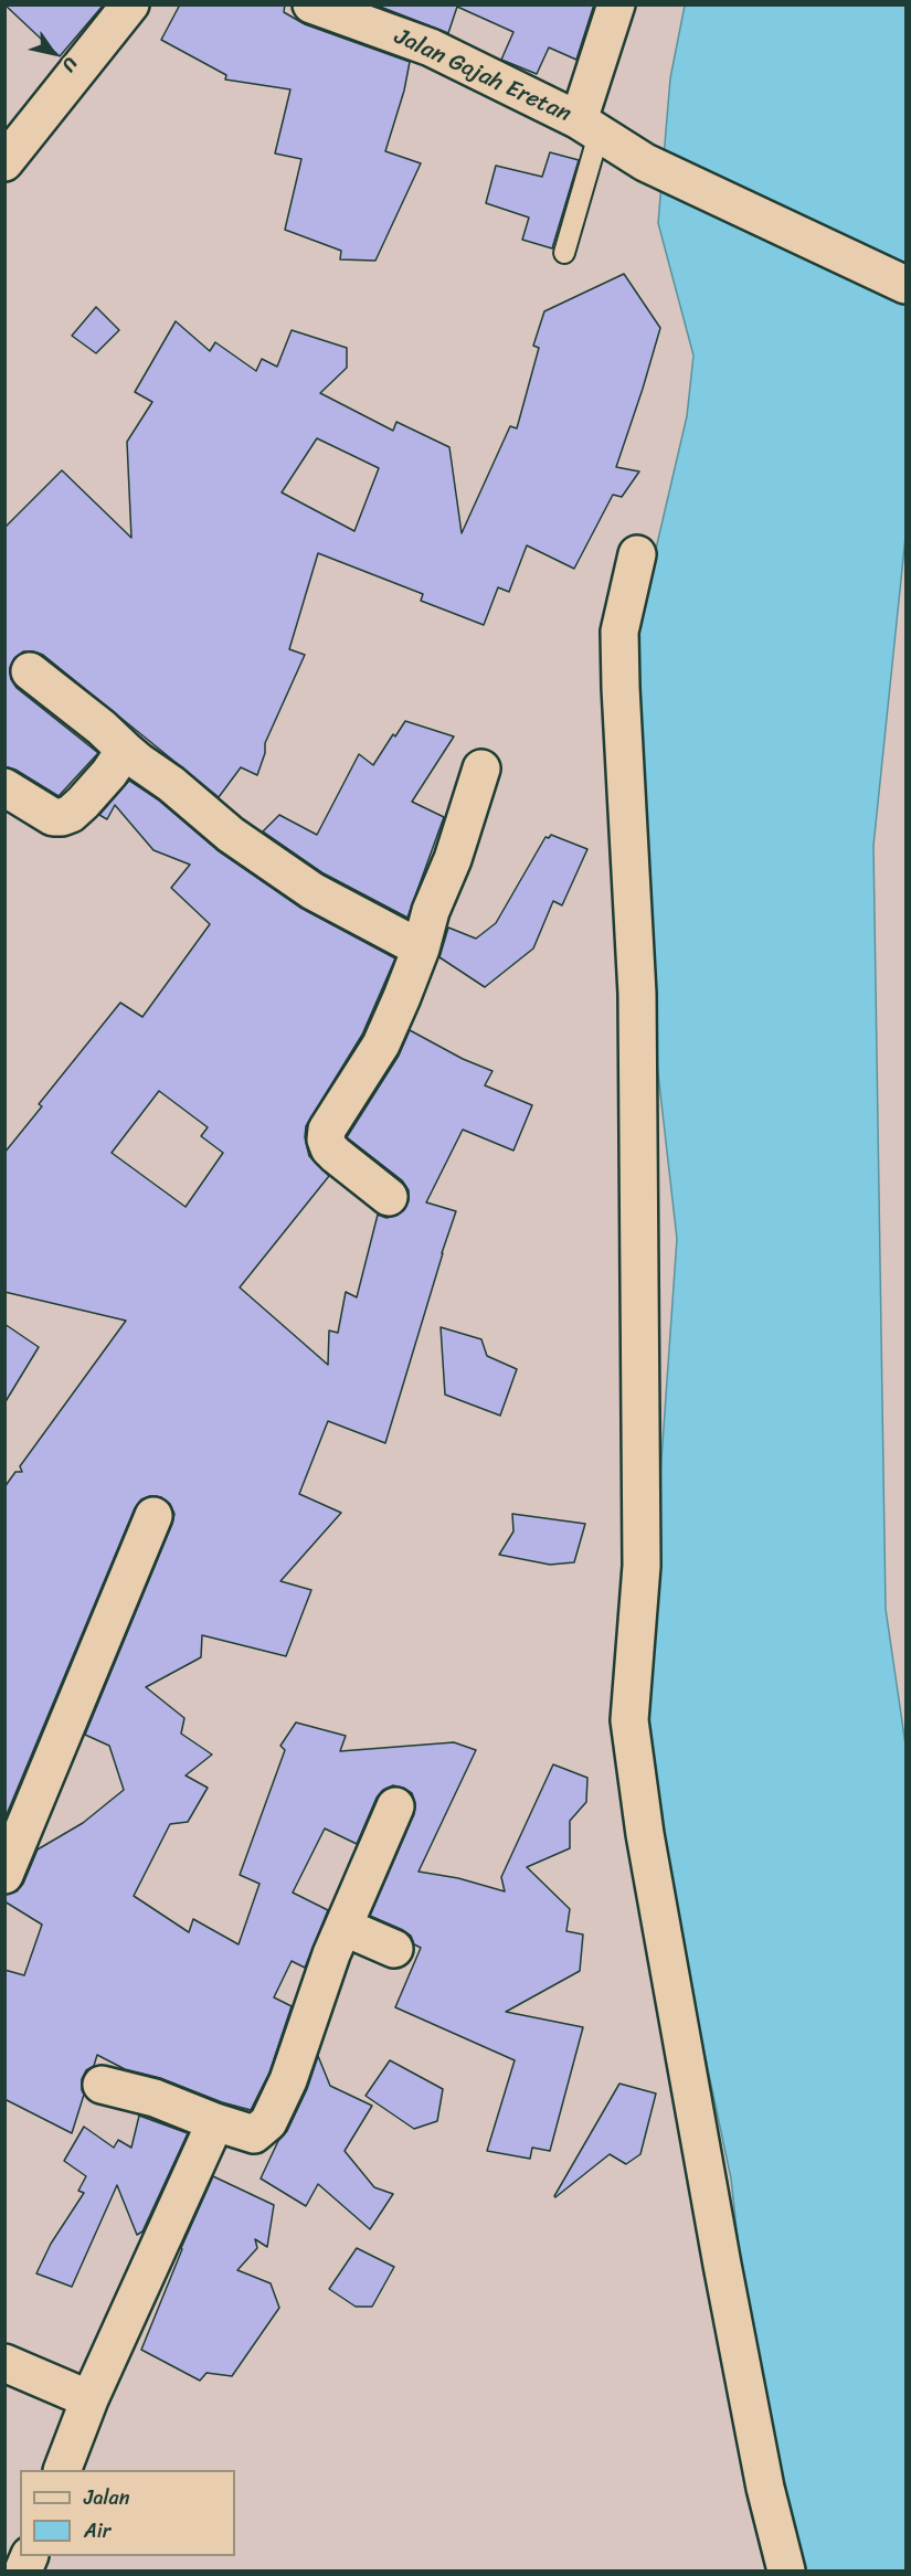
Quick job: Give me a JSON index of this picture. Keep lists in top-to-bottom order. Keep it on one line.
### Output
{"streets":{"street":["Jalan Gajah Eretan"]},"legend":["Jalan","Air"],"north":"bottom right"}
